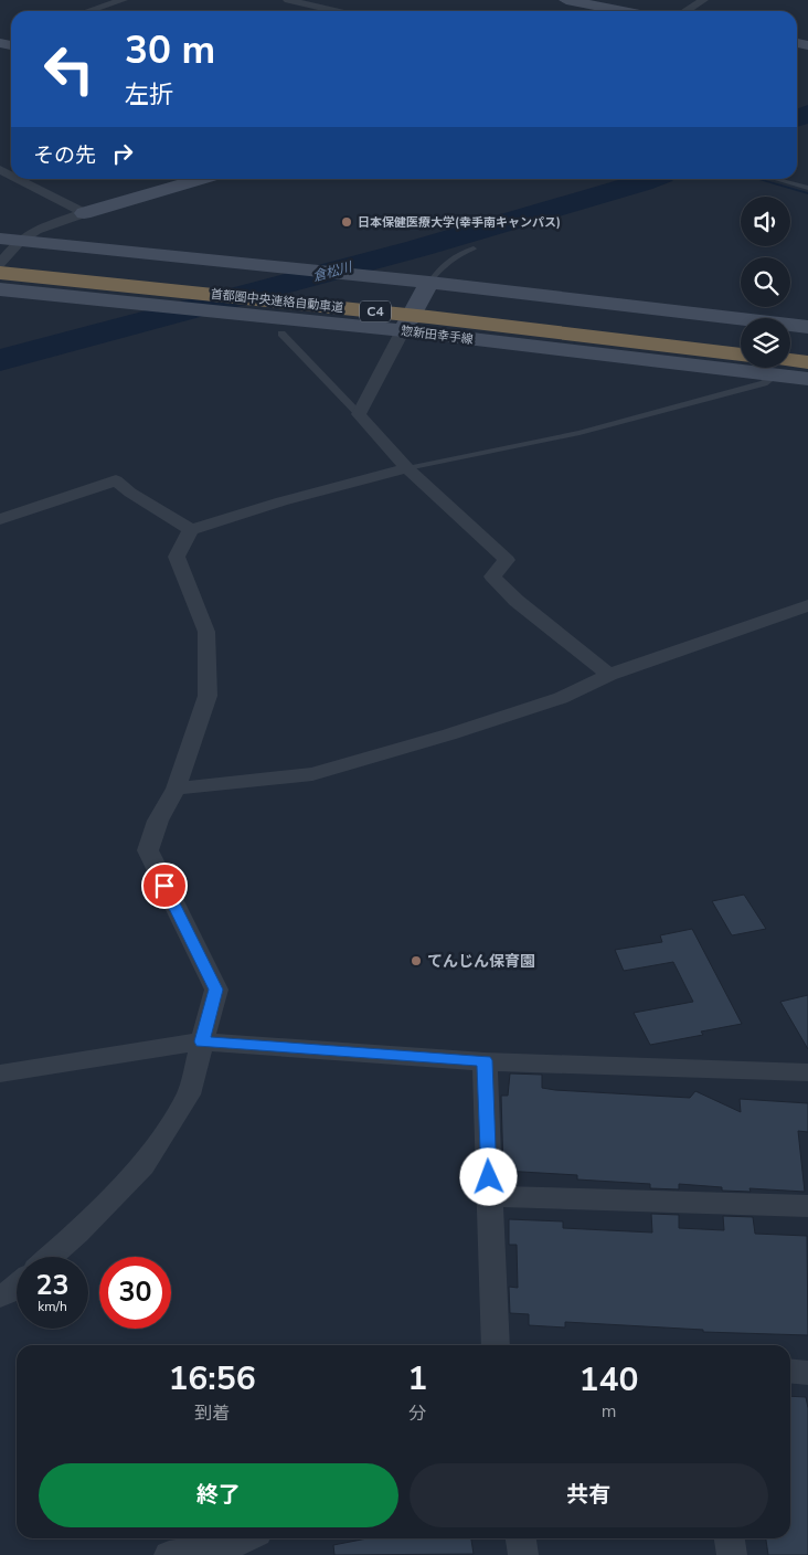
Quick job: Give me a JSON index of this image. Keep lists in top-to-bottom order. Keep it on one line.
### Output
{"streets":{"highway":["首都圏中央連絡自動車道","C4"],"main road":["惣新田幸手線"]},"water":["倉松川"],"places":["日本保健医療大学(幸手南キャンパス)","てんじん保育園"],"page":{"turn":["30 m","左折"],"then":"その先","speed":"23 km/h","limit":"30","eta":["16:56","到着","1","分","140","m"],"buttons":["終了","共有"]}}
